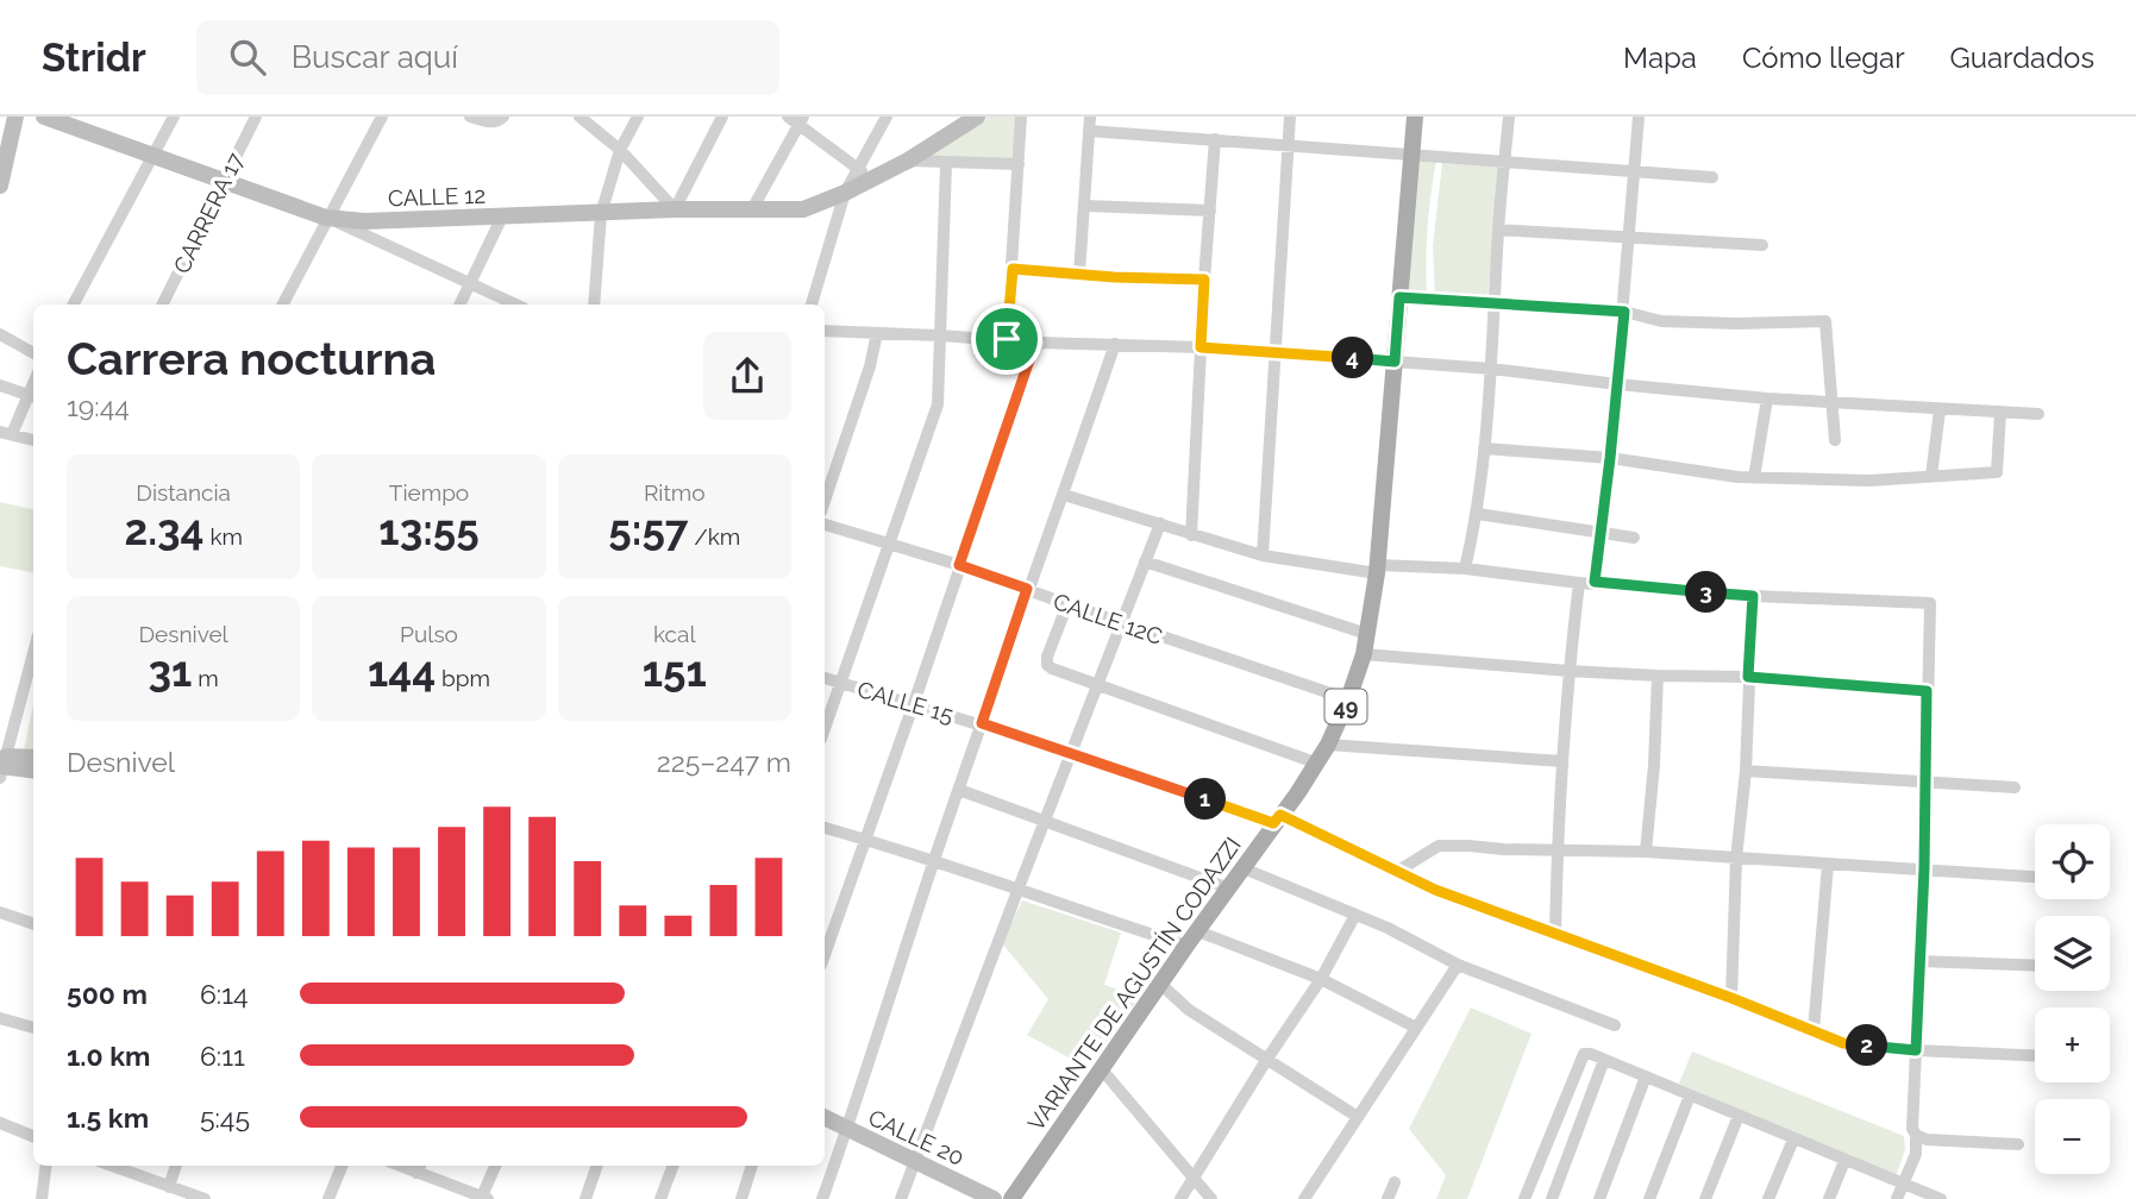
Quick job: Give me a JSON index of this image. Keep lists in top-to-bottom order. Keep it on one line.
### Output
{"streets":{"main road":["CALLE 12","49","VARIANTE DE AGUSTÍN CODAZZI","CALLE 20"],"street":["CARRERA 17","CALLE 12C","CALLE 15"]},"crossings":[["CALLE 12","CARRERA 17"],["CALLE 12C","VARIANTE DE AGUSTÍN CODAZZI"],["CALLE 15","VARIANTE DE AGUSTÍN CODAZZI"]],"page":{"header":"Stridr","search":"Buscar aquí","nav":["Mapa","Cómo llegar","Guardados"],"heading":["Carrera nocturna","19:44"],"pins":["4","3","1","2"],"stats":[["Distancia","2.34 km"],["Tiempo","13:55"],["Ritmo","5:57 /km"],["Desnivel","31 m"],["Pulso","144 bpm"],["kcal","151"]],"chart":["Desnivel","225–247 m"],"map_buttons":["+","−"],"list":[{"name":"500 m","note":"6:14"},{"name":"1.0 km","note":"6:11"},{"name":"1.5 km","note":"5:45"}]}}
